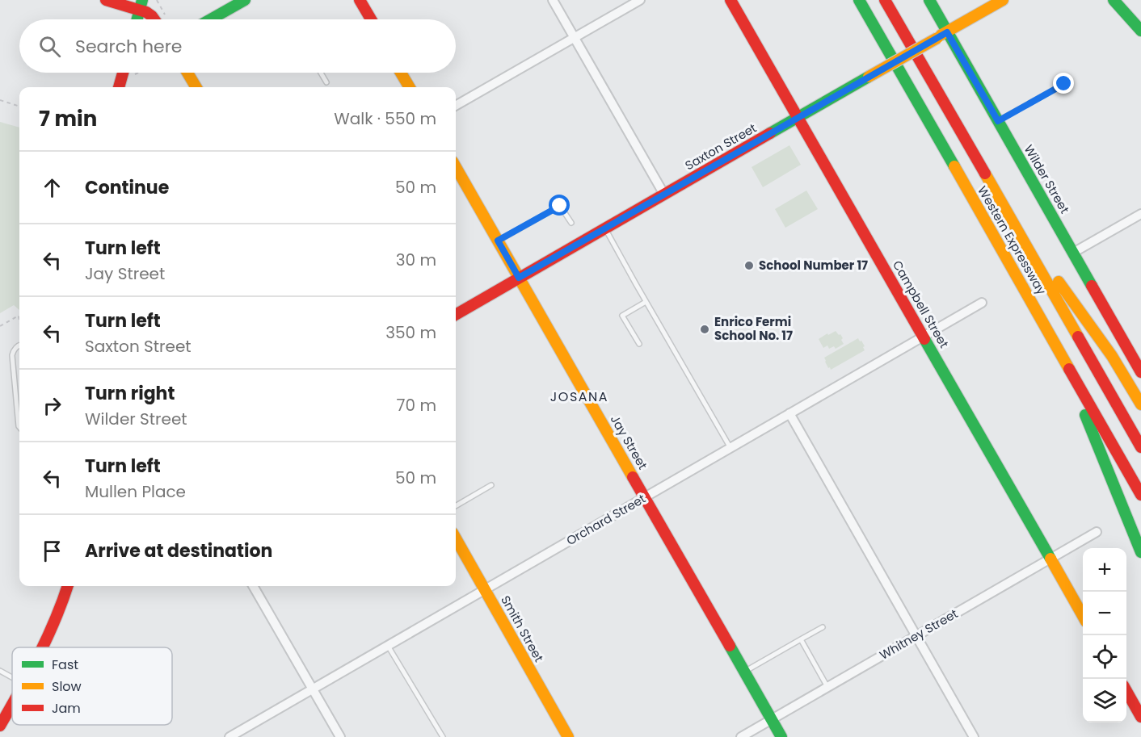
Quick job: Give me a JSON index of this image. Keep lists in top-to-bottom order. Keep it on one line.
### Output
{"streets":{"main road":["Saxton Street","Wilder Street","Western Expressway","Campbell Street","Jay Street","Smith Street"],"street":["Orchard Street","Whitney Street"]},"crossings":[["Saxton Street","Wilder Street"],["Saxton Street","Campbell Street"],["Saxton Street","Jay Street"],["Campbell Street","Orchard Street"],["Campbell Street","Whitney Street"],["Jay Street","Orchard Street"],["Jay Street","Whitney Street"],["Orchard Street","Smith Street"]],"districts":["JOSANA"],"places":["School Number 17","Enrico Fermi School No. 17"],"legend":["Fast","Slow","Jam"],"page":{"search":"Search here","heading":["7 min","Walk · 550 m"],"list":[["Continue","50 m"],["Turn left","Jay Street","30 m"],["Turn left","Saxton Street","350 m"],["Turn right","Wilder Street","70 m"],["Turn left","Mullen Place","50 m"],"Arrive at destination"],"map_buttons":["+","−"]}}
